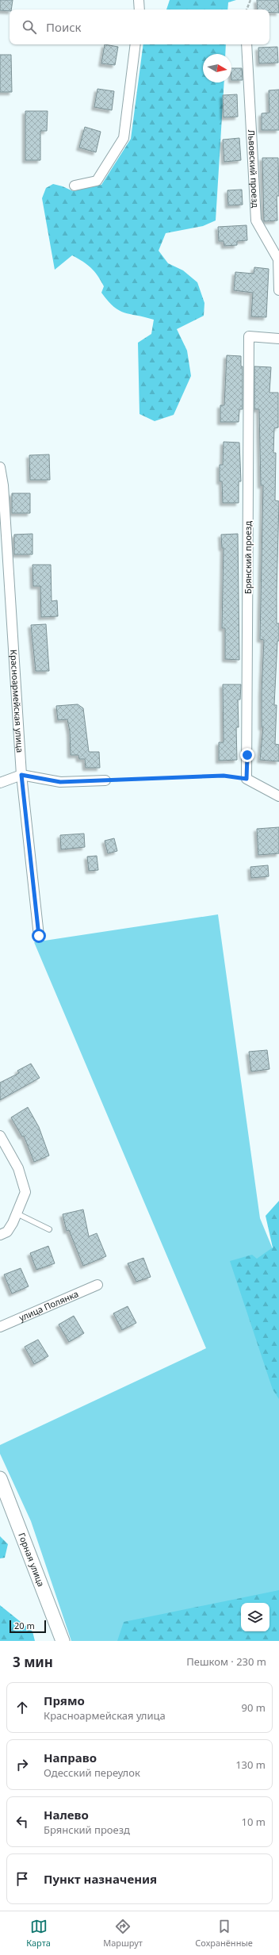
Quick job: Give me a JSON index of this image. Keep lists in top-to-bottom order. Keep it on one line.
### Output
{"streets":{"street":["Львовский проезд","Брянский проезд","Красноармейская улица","улица Полянка","Горная улица"]},"scale_bar":"20 m","north":"right","page":{"search":"Поиск","scale":"20 m","heading":["3 мин","Пешком · 230 m"],"list":[["Прямо","Красноармейская улица","90 m"],["Направо","Одесский переулок","130 m"],["Налево","Брянский проезд","10 m"],"Пункт назначения"],"nav":["Карта","Маршрут","Сохранённые"]}}
